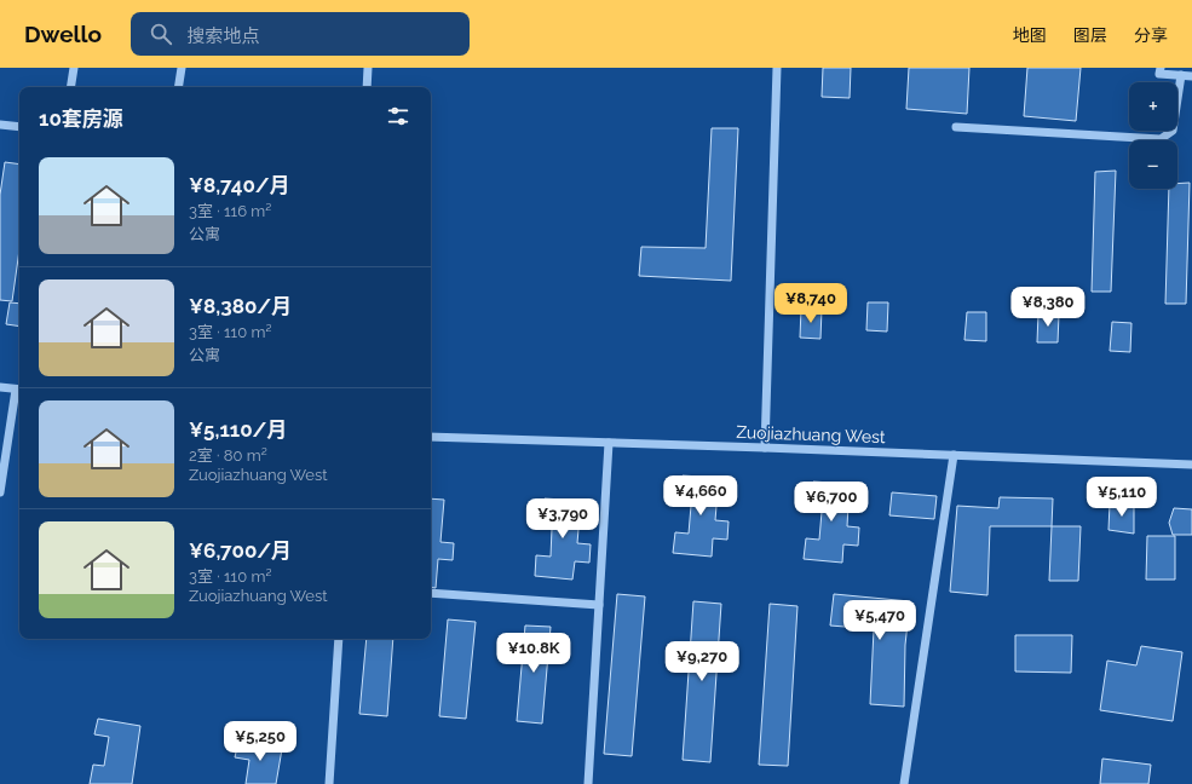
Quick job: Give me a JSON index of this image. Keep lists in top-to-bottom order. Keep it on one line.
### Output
{"streets":{"street":["Zuojiazhuang West"]},"page":{"header":"Dwello","search":"搜索地点","nav":["地图","图层","分享"],"map_buttons":["+","−"],"heading":"10套房源","list":[{"name":"¥8,740/月","note":"3室 · 116 m² · 公寓"},{"name":"¥8,380/月","note":"3室 · 110 m² · 公寓"},{"name":"¥5,110/月","note":"2室 · 80 m² · Zuojiazhuang West"},{"name":"¥6,700/月","note":"3室 · 110 m² · Zuojiazhuang West"}],"price":["¥8,740","¥8,380","¥4,660","¥5,110","¥6,700","¥3,790","¥5,470","¥10.8K","¥9,270","¥5,250"]}}
